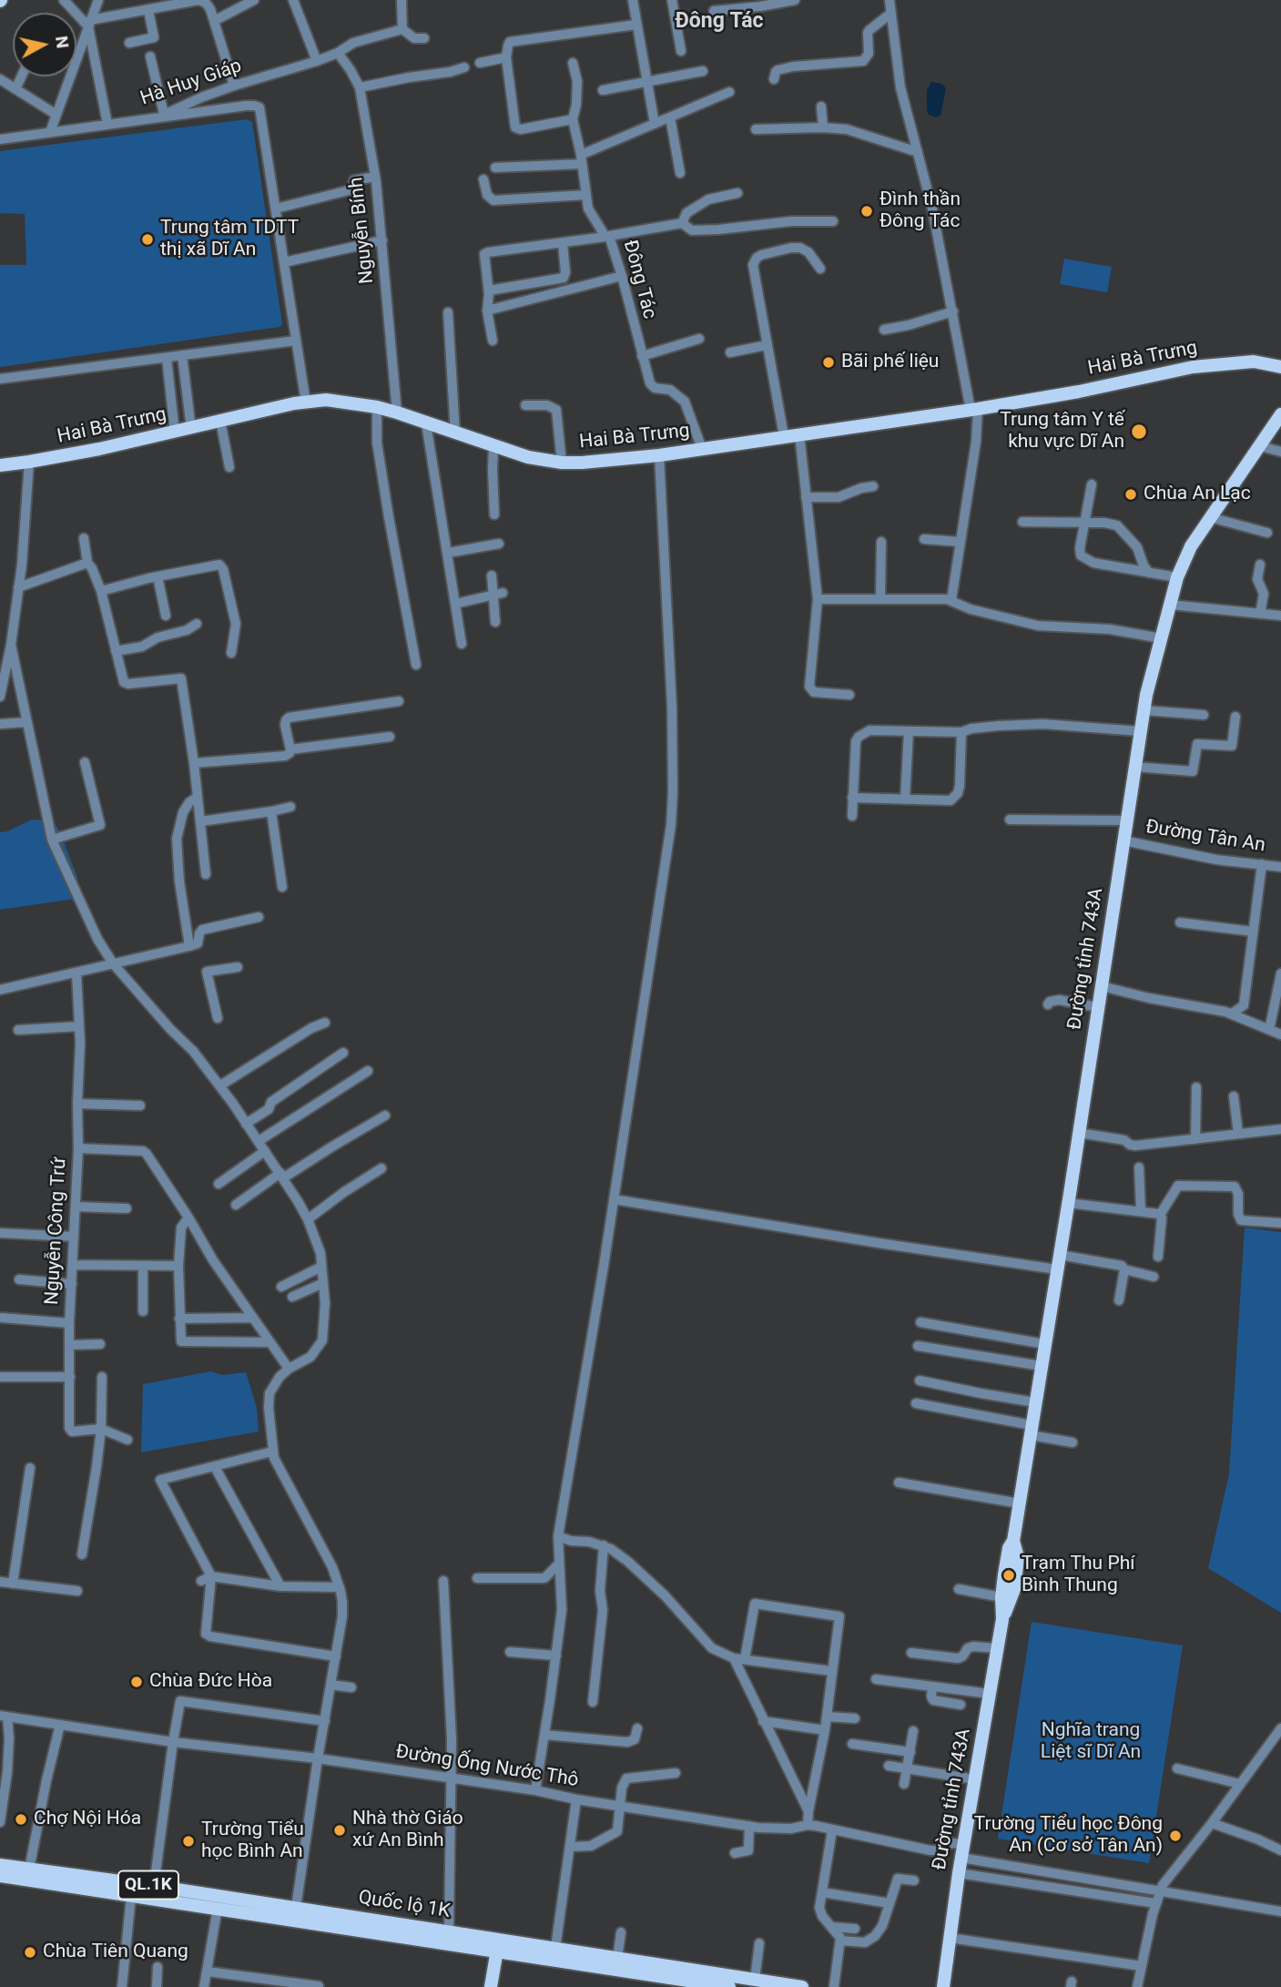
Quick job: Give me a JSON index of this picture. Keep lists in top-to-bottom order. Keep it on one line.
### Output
{"streets":{"main road":["Hai Bà Trưng","Đường tỉnh 743A","QL.1K","Quốc lộ 1K"],"street":["Hà Huy Giáp","Nguyễn Bính","Đông Tác","Đường Tân An","Nguyễn Công Trứ","Đường Ống Nước Thô"]},"crossings":[["Nguyễn Bính","Hai Bà Trưng"],["Đông Tác","Hai Bà Trưng"],["Đường Tân An","Đường tỉnh 743A"],["Đường tỉnh 743A","Đường Ống Nước Thô"]],"districts":["Đông Tác"],"parks":["Nghĩa trang Liệt sĩ Dĩ An"],"places":["Đình thần Đông Tác","Trung tâm TDTT thị xã Dĩ An","Bãi phế liệu","Trung tâm Y tế khu vực Dĩ An","Chùa An Lạc","Trạm Thu Phí Bình Thung","Chùa Đức Hòa","Chợ Nội Hóa","Nhà thờ Giáo xứ An Bình","Trường Tiểu học Đông An (Cơ sở Tân An)","Trường Tiểu học Bình An","Chùa Tiên Quang"],"north":"right"}
